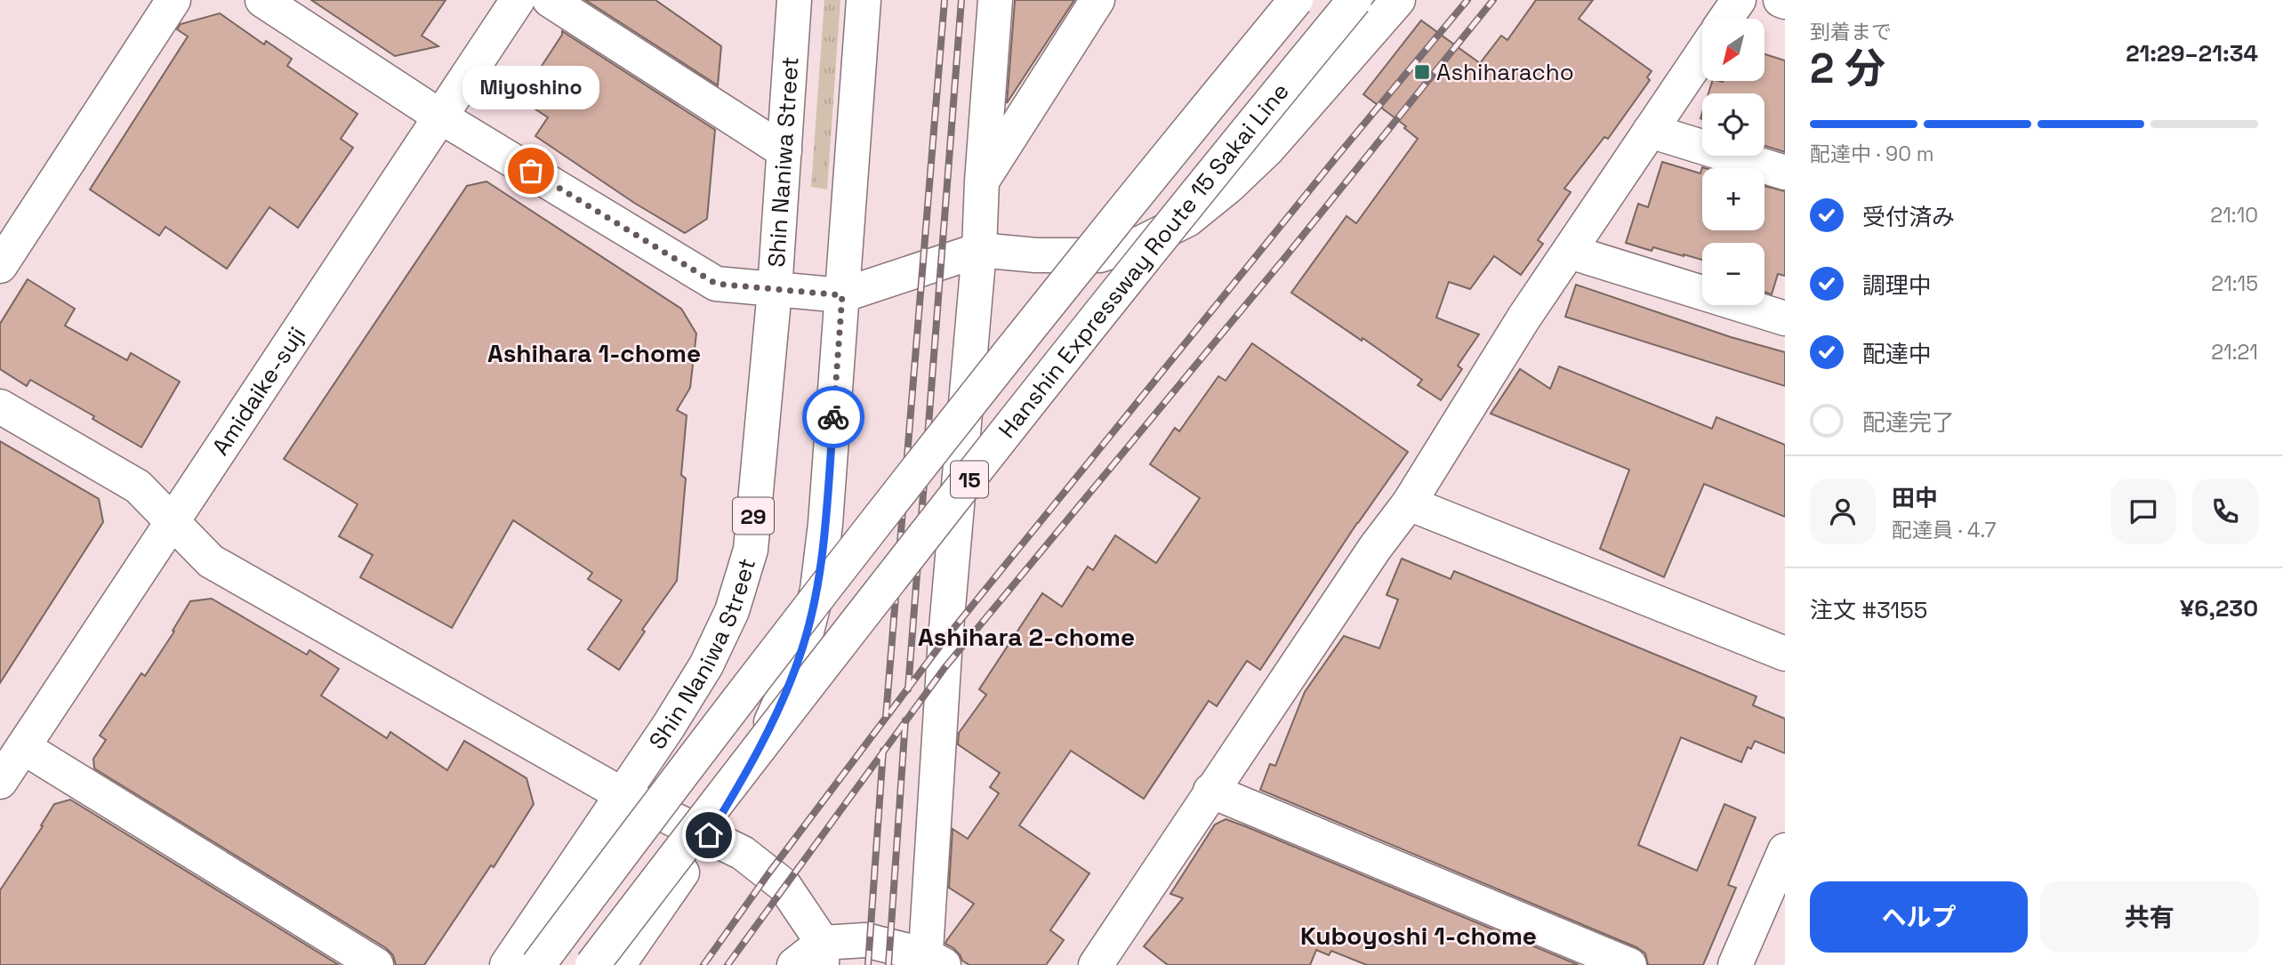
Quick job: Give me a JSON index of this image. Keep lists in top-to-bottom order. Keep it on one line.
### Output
{"streets":{"main road":["Shin Naniwa Street","Hanshin Expressway Route 15 Sakai Line","Amidaike-suji","15","29"]},"districts":["Ashihara 1-chome","Ashihara 2-chome","Kuboyoshi 1-chome"],"places":{"transit":["Ashiharacho"],"other":["Miyoshino"]},"north":"bottom left","page":{"heading":["2 分","到着まで","21:29–21:34"],"panel":["田中","配達員 · 4.7","注文 #3155","¥6,230"],"map_buttons":["+","−"],"bubble":"Miyoshino","bar":"配達中 · 90 m","list":[["受付済み","21:10"],["調理中","21:15"],["配達中","21:21"],"配達完了"],"buttons":["ヘルプ","共有"]}}
